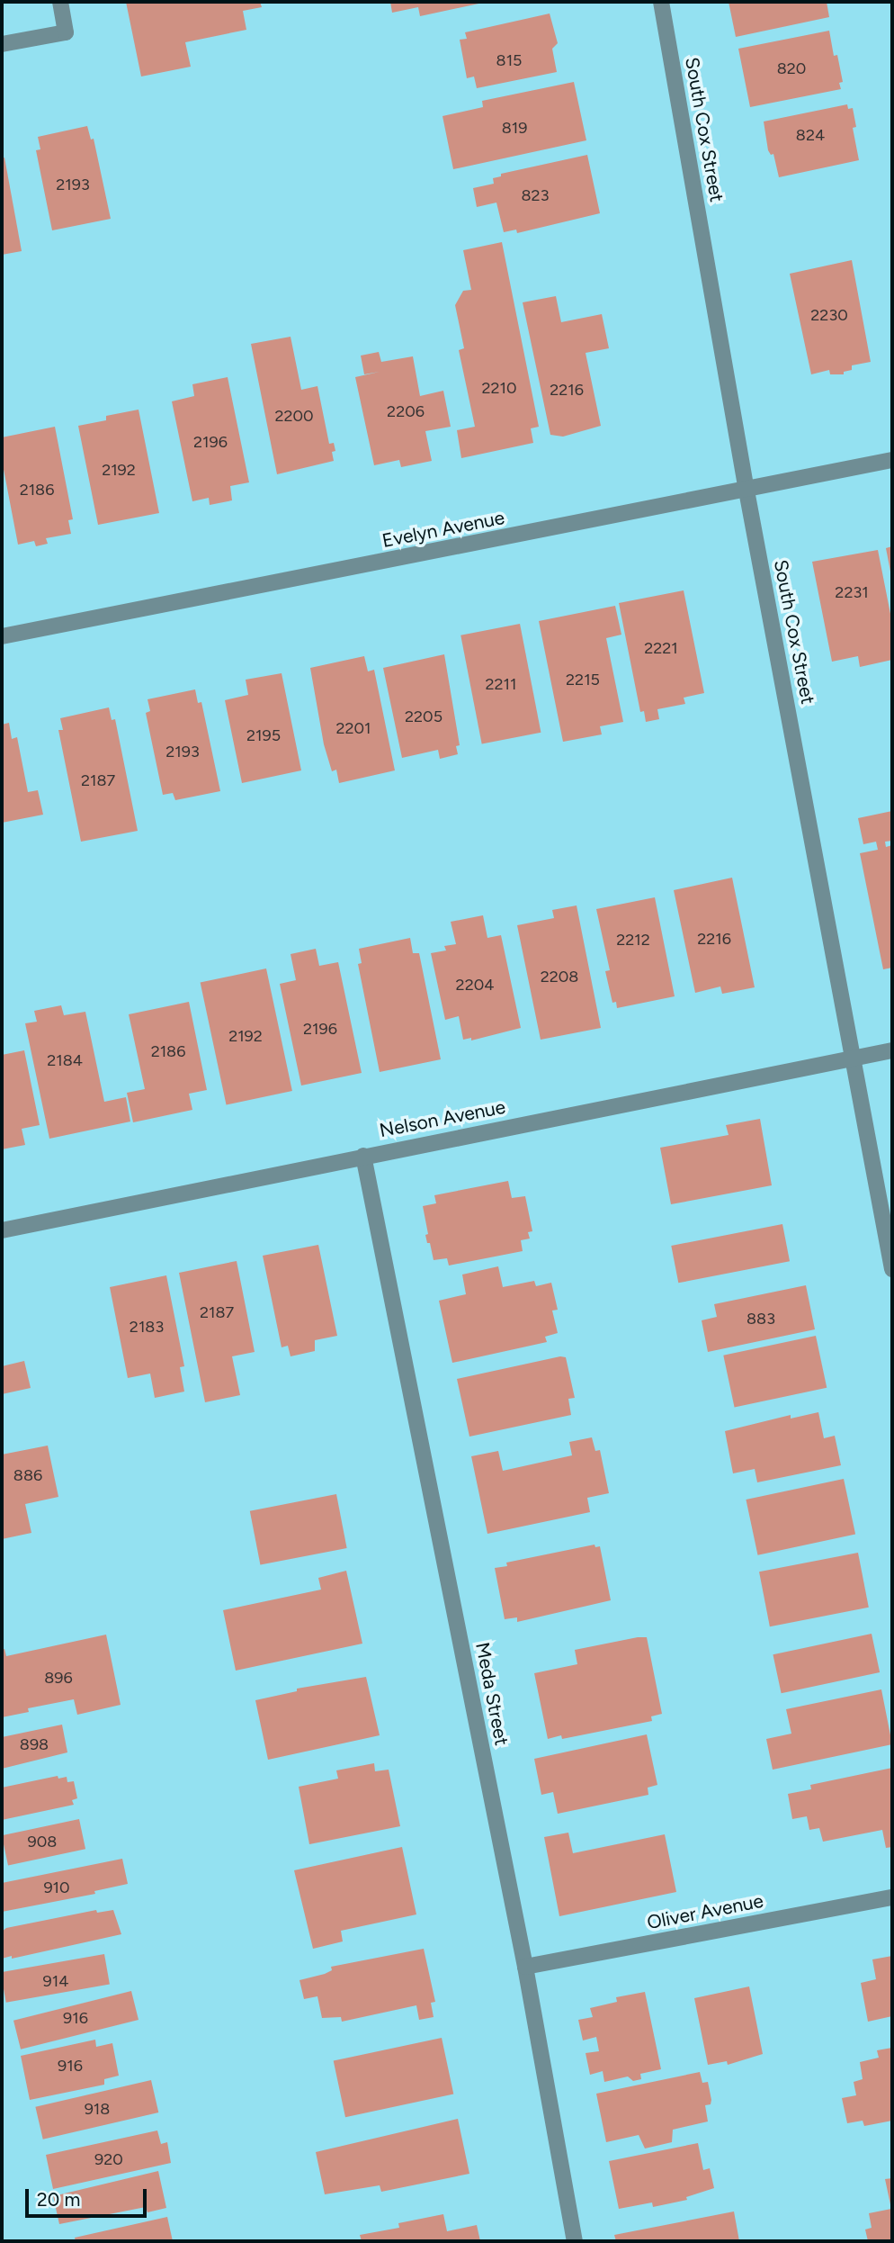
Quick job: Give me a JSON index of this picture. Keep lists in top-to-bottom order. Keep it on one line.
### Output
{"streets":{"street":["South Cox Street","Evelyn Avenue","Nelson Avenue","Meda Street","Oliver Avenue"]},"crossings":[["South Cox Street","Evelyn Avenue"],["South Cox Street","Nelson Avenue"],["Nelson Avenue","Meda Street"],["Meda Street","Oliver Avenue"]],"house_numbers":["815","820","819","824","2193","823","2230","2210","2216","2206","2200","2196","2192","2186","2231","2221","2215","2211","2205","2201","2195","2193","2187","2216","2212","2208","2204","2196","2192","2186","2184","2187","883","2183","886","896","898","908","910","914","916","916","918","920"],"scale_bar":"20 m"}
